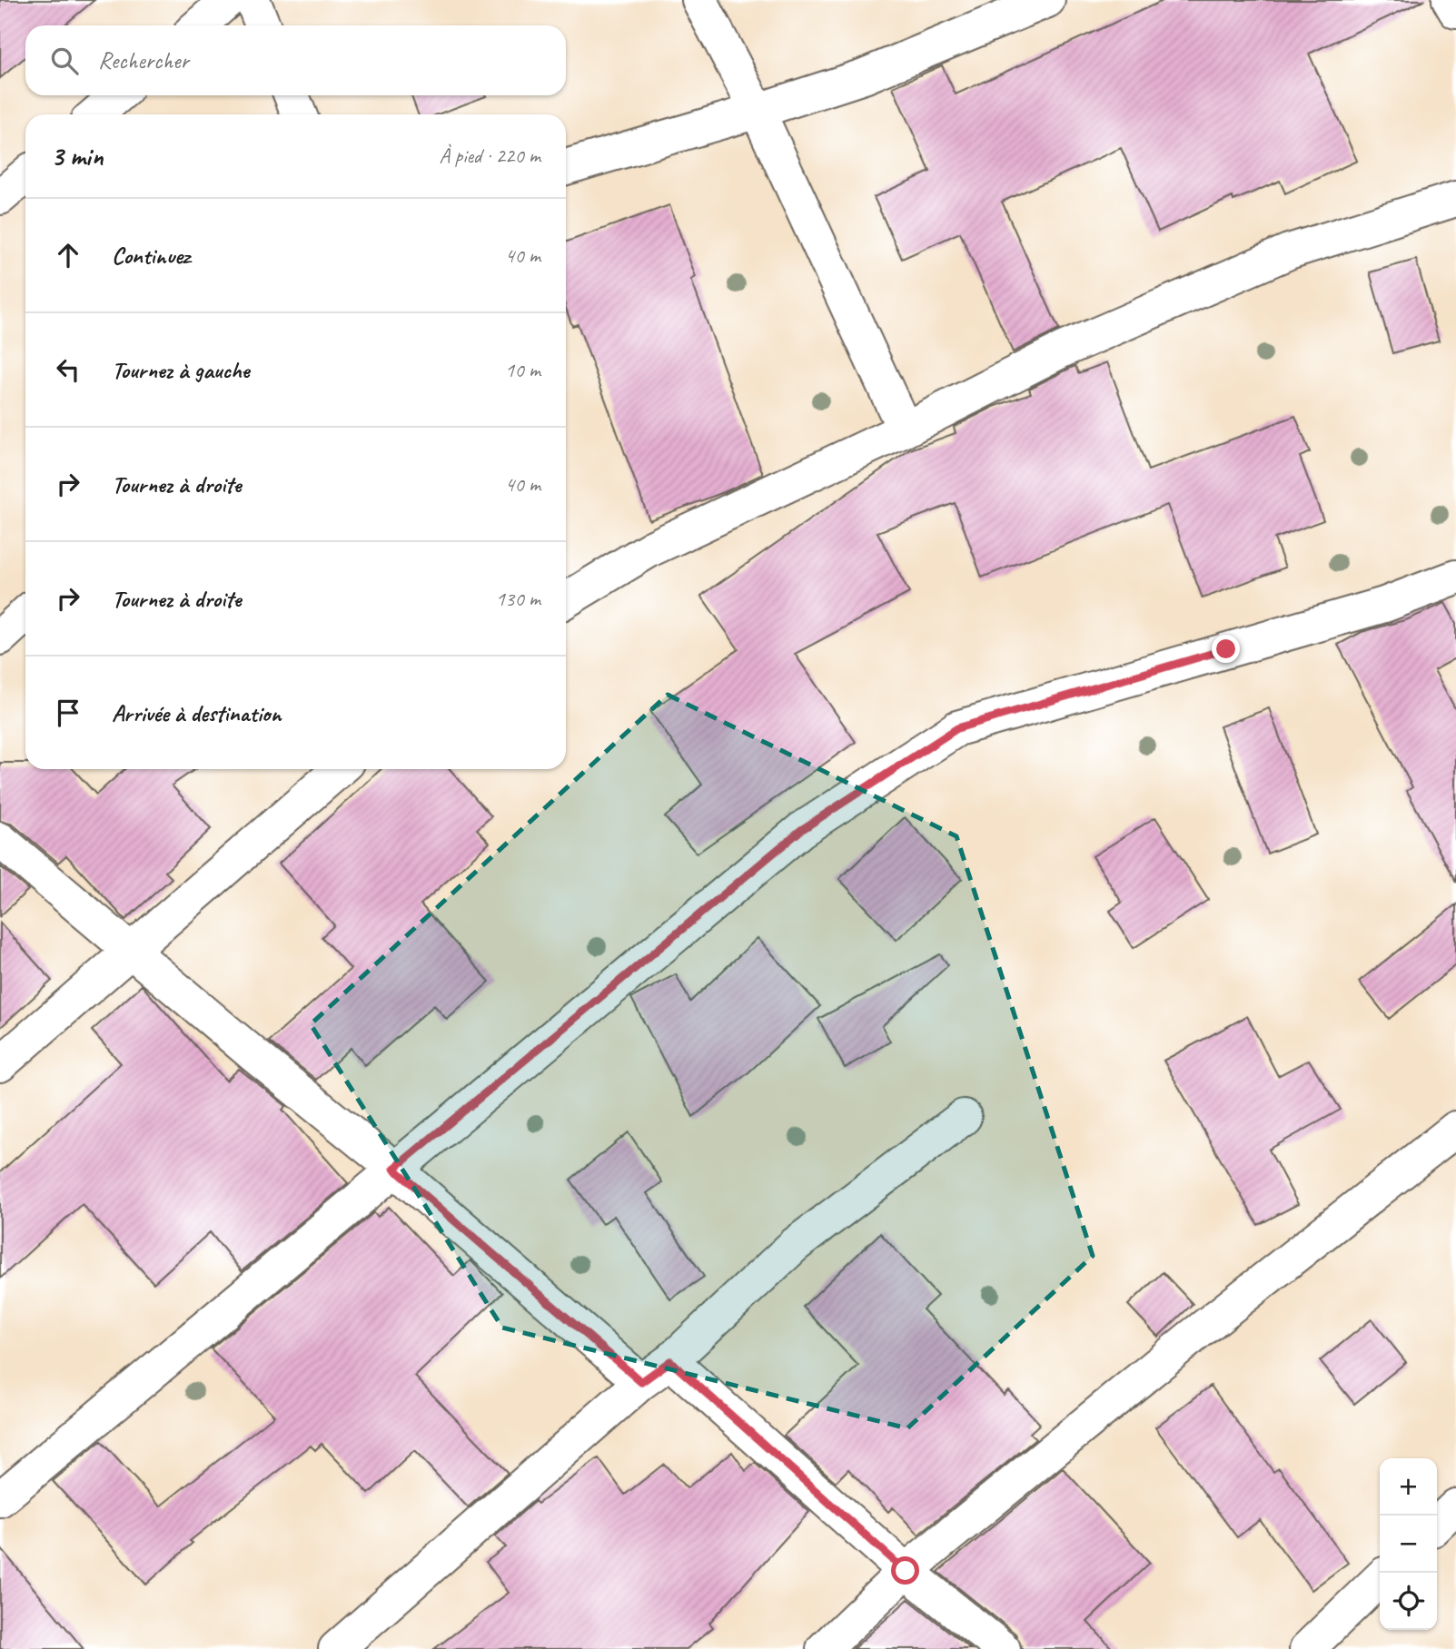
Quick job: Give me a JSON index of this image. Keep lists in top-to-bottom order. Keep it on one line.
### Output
{"page":{"search":"Rechercher","heading":["3 min","À pied · 220 m"],"list":[["Continuez","40 m"],["Tournez à gauche","10 m"],["Tournez à droite","40 m"],["Tournez à droite","130 m"],"Arrivée à destination"],"map_buttons":["+","−"]}}
